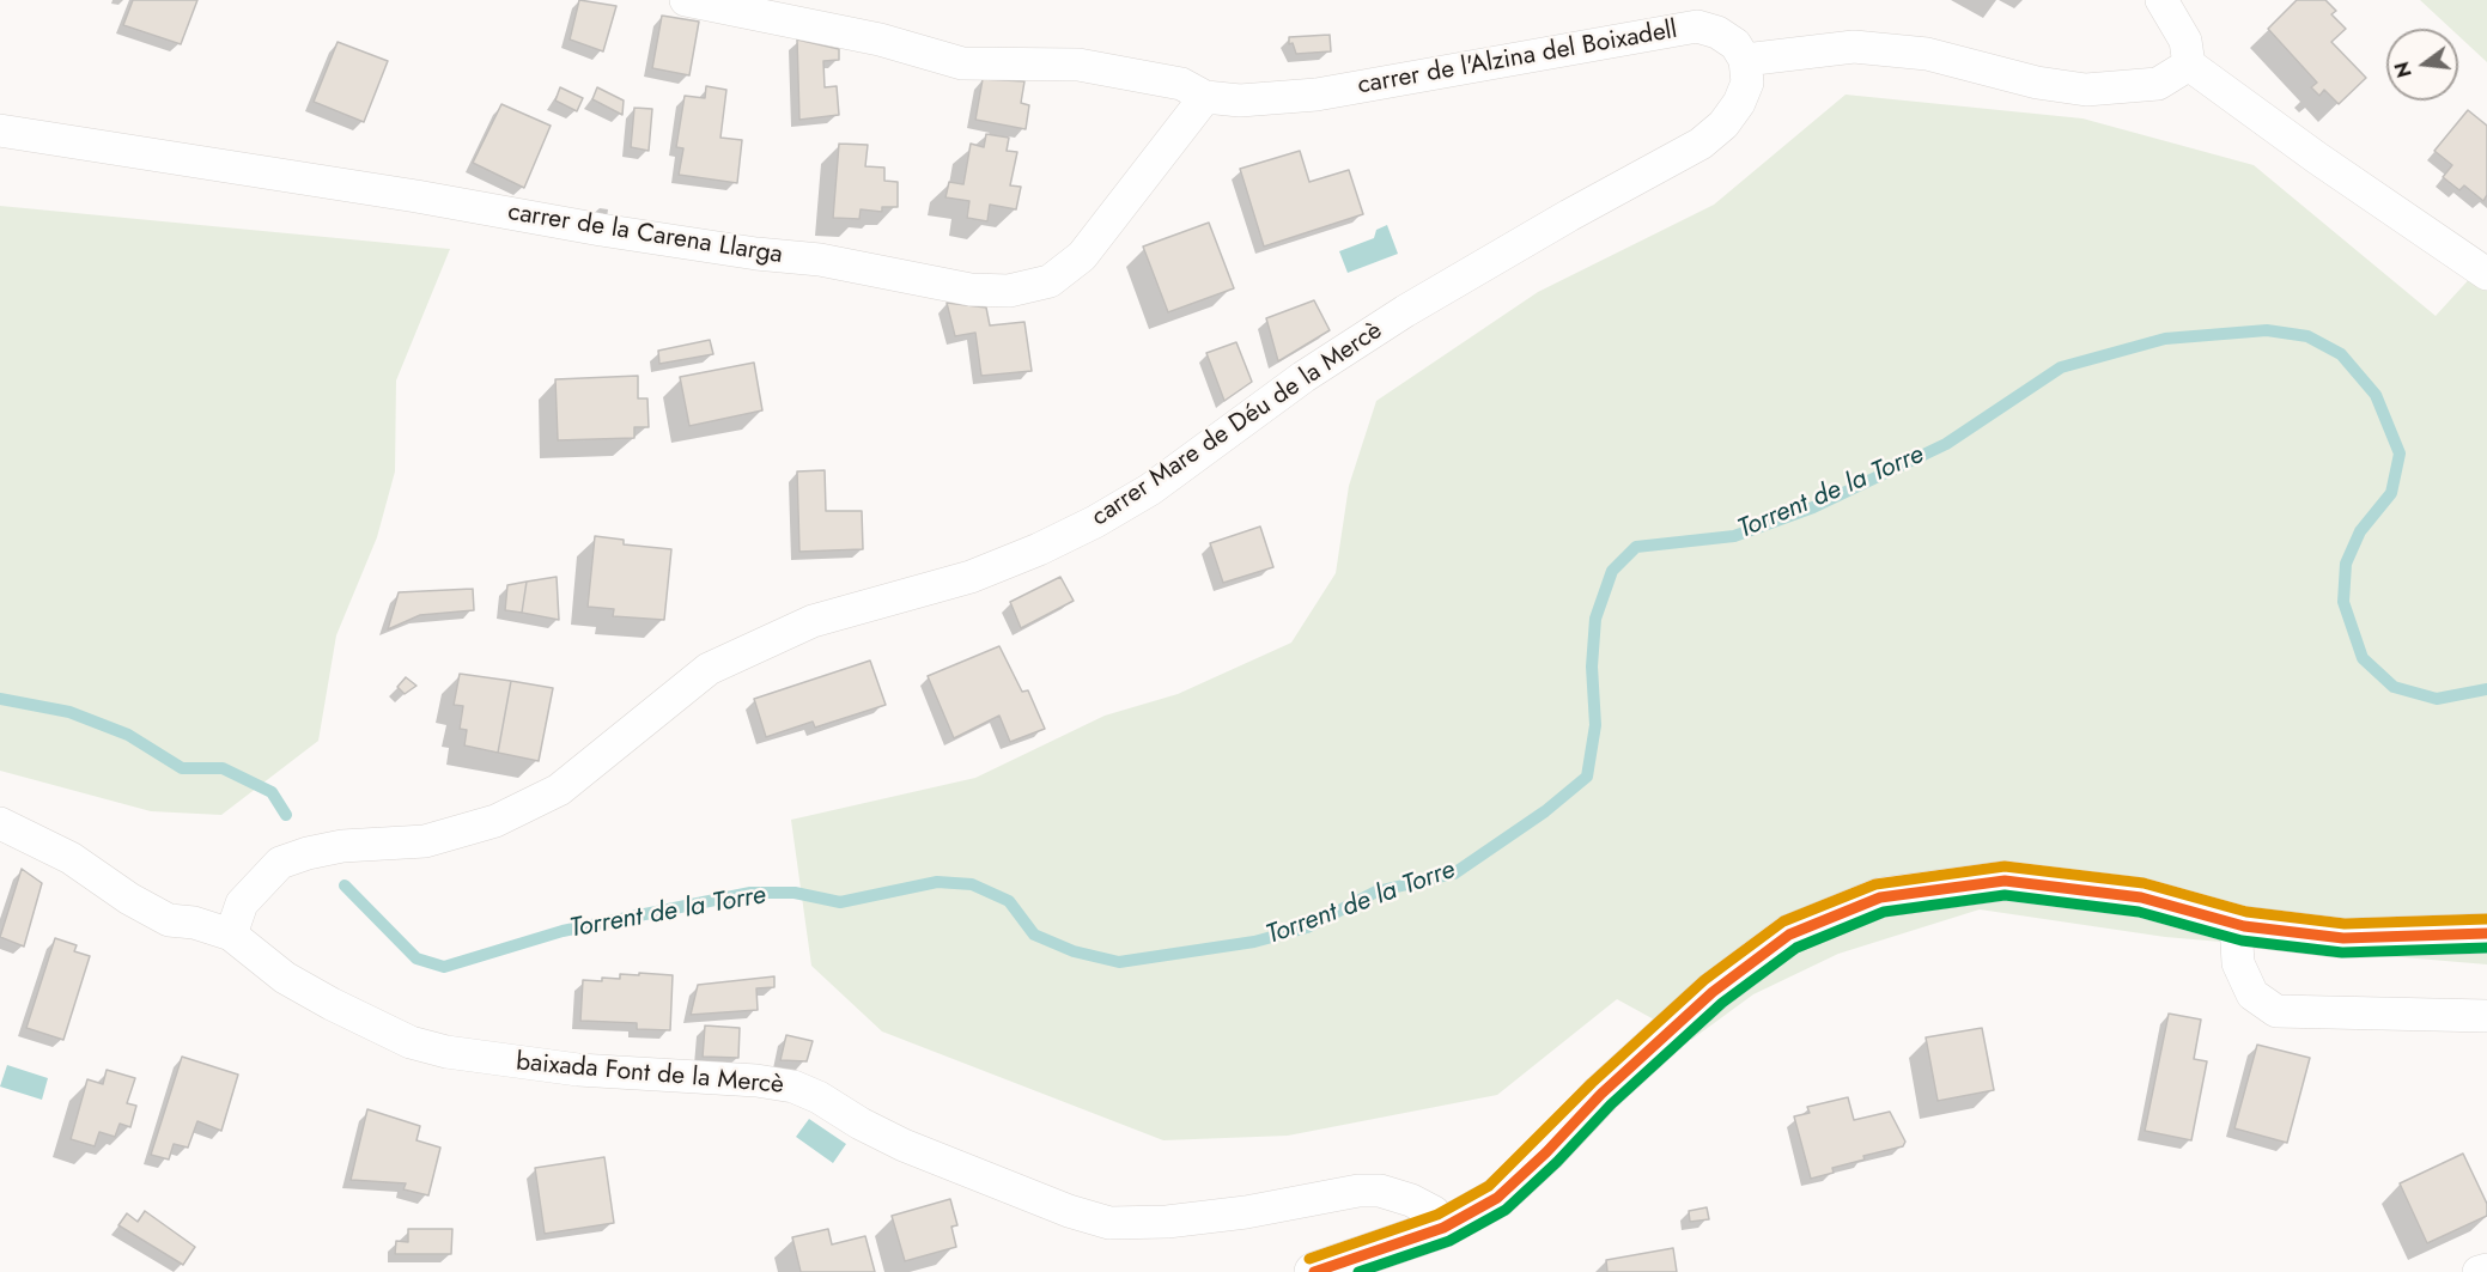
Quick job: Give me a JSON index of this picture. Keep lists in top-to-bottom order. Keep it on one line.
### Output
{"streets":{"street":["carrer de l'Alzina del Boixadell","carrer de la Carena Llarga","carrer Mare de Déu de la Mercè","baixada Font de la Mercè"]},"crossings":[["carrer de l'Alzina del Boixadell","carrer de la Carena Llarga"],["carrer de l'Alzina del Boixadell","carrer Mare de Déu de la Mercè"],["carrer Mare de Déu de la Mercè","baixada Font de la Mercè"]],"water":["Torrent de la Torre"],"north":"left"}
